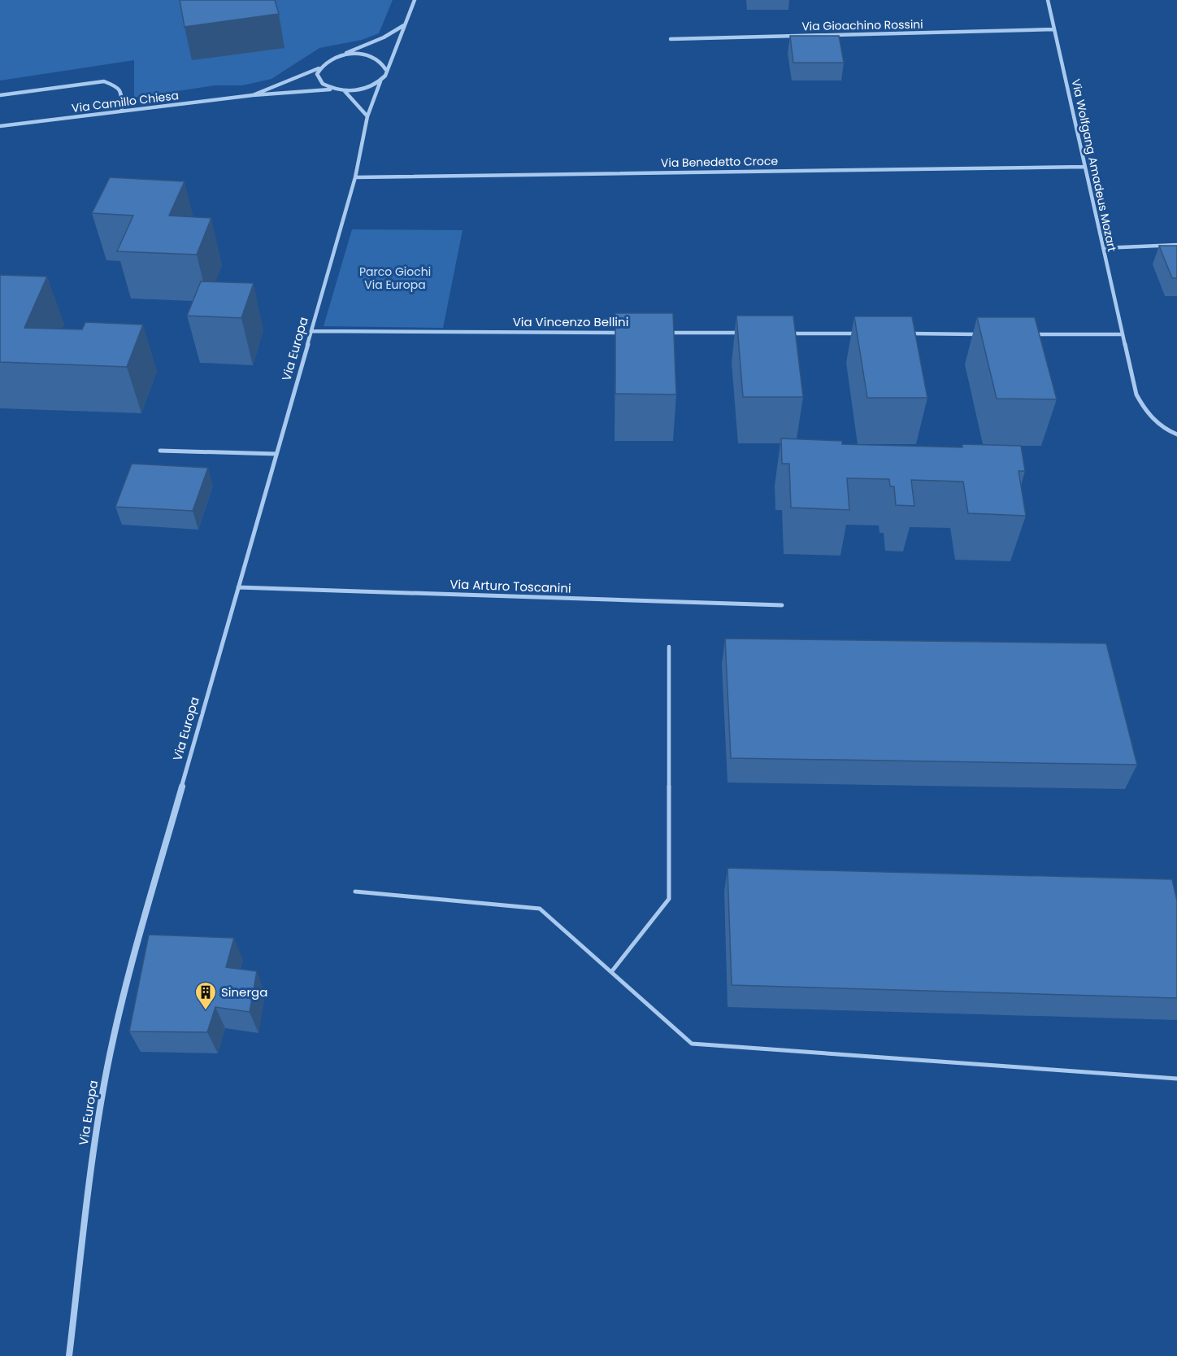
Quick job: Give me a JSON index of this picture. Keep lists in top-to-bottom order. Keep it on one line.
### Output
{"streets":{"street":["Via Gioachino Rossini","Via Camillo Chiesa","Via Benedetto Croce","Via Wolfgang Amadeus Mozart","Via Vincenzo Bellini","Via Europa","Via Arturo Toscanini"]},"crossings":[["Via Gioachino Rossini","Via Wolfgang Amadeus Mozart"],["Via Benedetto Croce","Via Wolfgang Amadeus Mozart"],["Via Benedetto Croce","Via Europa"],["Via Vincenzo Bellini","Via Europa"],["Via Europa","Via Arturo Toscanini"]],"parks":["Parco Giochi Via Europa"],"places":{"building":["Sinerga"]}}
